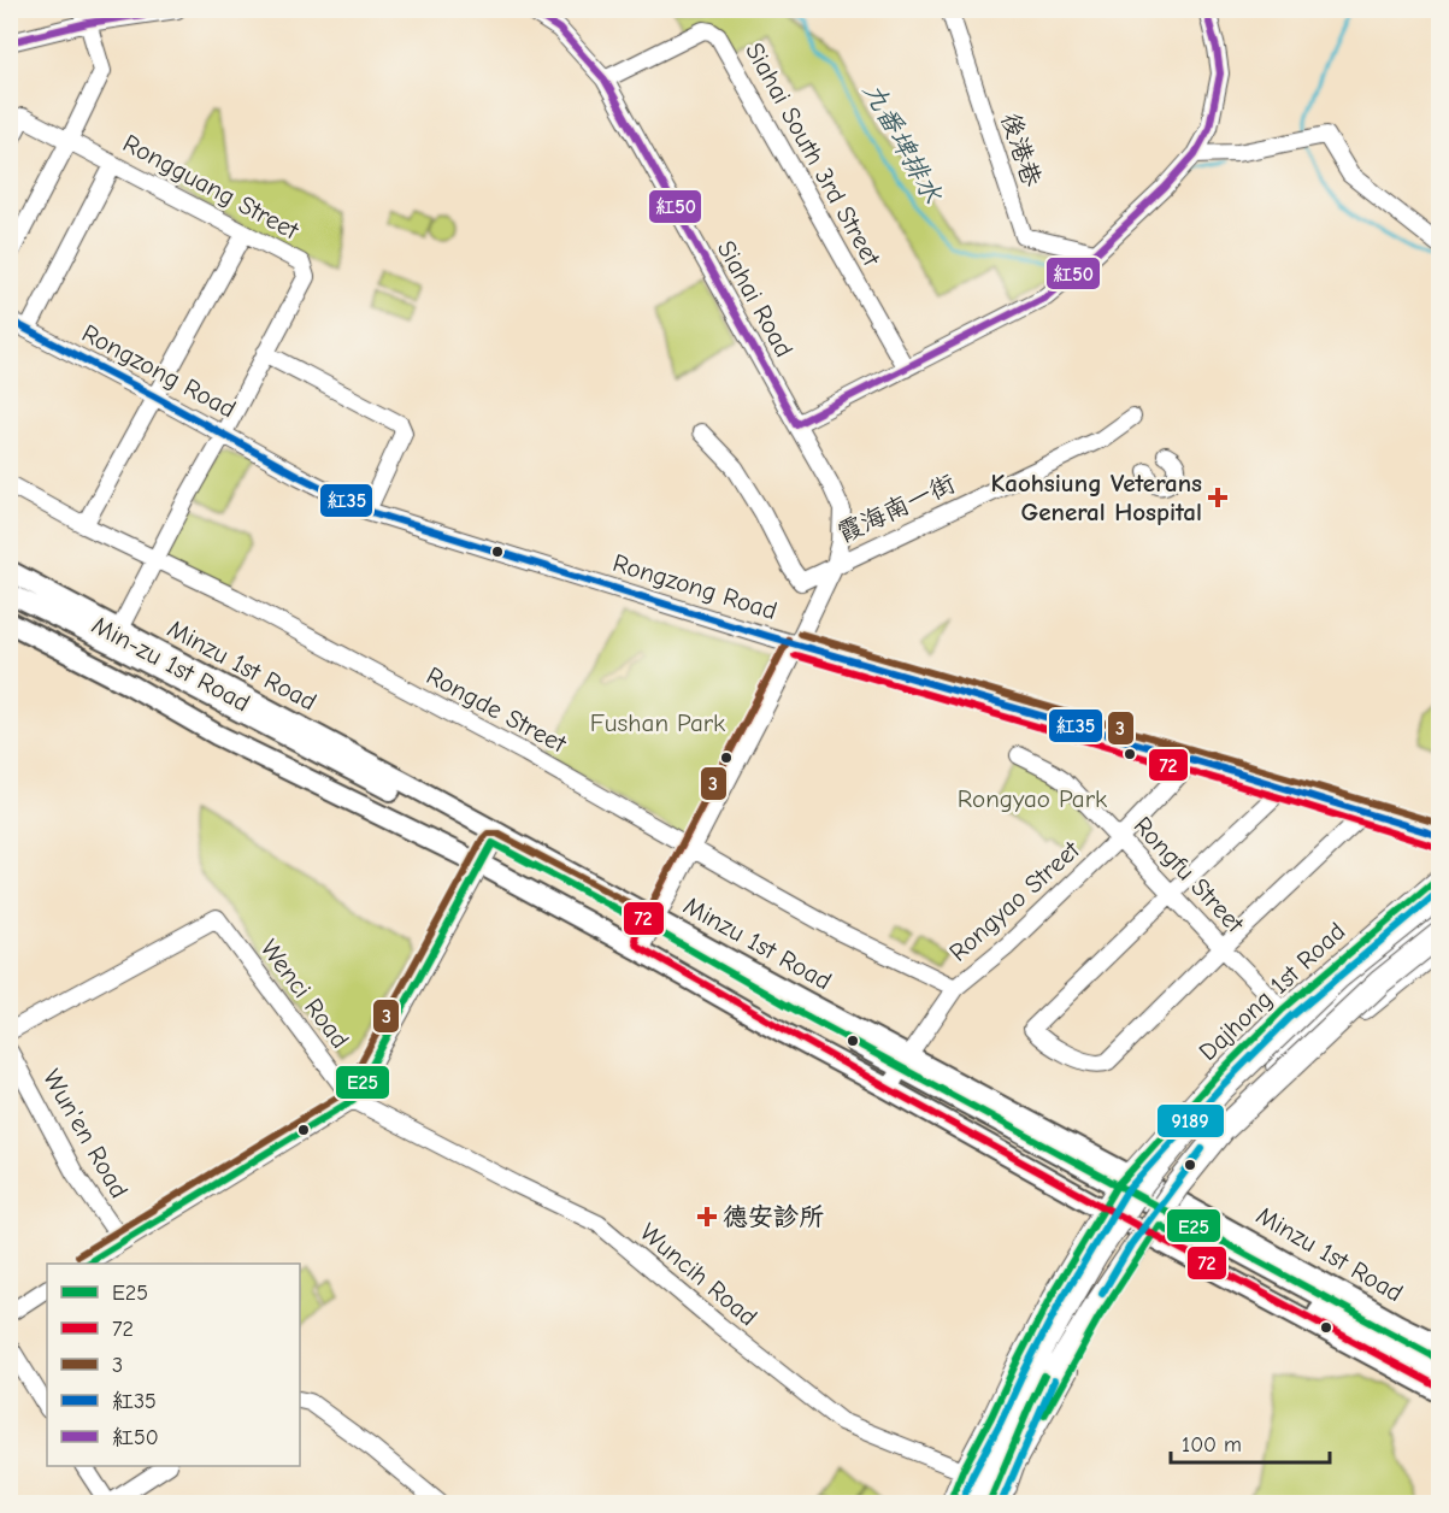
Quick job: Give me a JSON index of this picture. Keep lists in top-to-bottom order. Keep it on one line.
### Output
{"streets":{"main road":["Min-zu 1st Road","Minzu 1st Road"],"street":["後港巷","Siahai South 3rd Street","Rongguang Street","Siahai Road","Rongzong Road","霞海南一街","Rongde Street","Rongfu Street","Rongyao Street","Dajhong 1st Road","Wenci Road","Wun'en Road","Wuncih Road"]},"crossings":[["Siahai South 3rd Street","Siahai Road"],["Rongguang Street","Rongzong Road"],["Rongguang Street","Minzu 1st Road"],["Rongguang Street","Rongde Street"],["Siahai Road","Rongzong Road"],["Siahai Road","霞海南一街"],["Siahai Road","Min-zu 1st Road"],["Siahai Road","Minzu 1st Road"],["Siahai Road","Rongde Street"],["Rongzong Road","Rongyao Street"],["Min-zu 1st Road","Minzu 1st Road"],["Min-zu 1st Road","Rongyao Street"],["Min-zu 1st Road","Dajhong 1st Road"],["Minzu 1st Road","Rongyao Street"],["Minzu 1st Road","Dajhong 1st Road"],["Rongde Street","Rongyao Street"],["Rongfu Street","Rongyao Street"],["Rongfu Street","Dajhong 1st Road"],["Dajhong 1st Road","Wuncih Road"],["Wenci Road","Wuncih Road"]],"water":["九番埤排水"],"parks":["Fushan Park","Rongyao Park"],"places":{"health":["Kaohsiung Veterans General Hospital","德安診所"]},"lines":["transit line 紅50","transit line 紅35","transit line 3","transit line 72","transit line E25","transit line 9189"],"legend":["E25","72","3","紅35","紅50"],"scale_bar":"100 m"}
